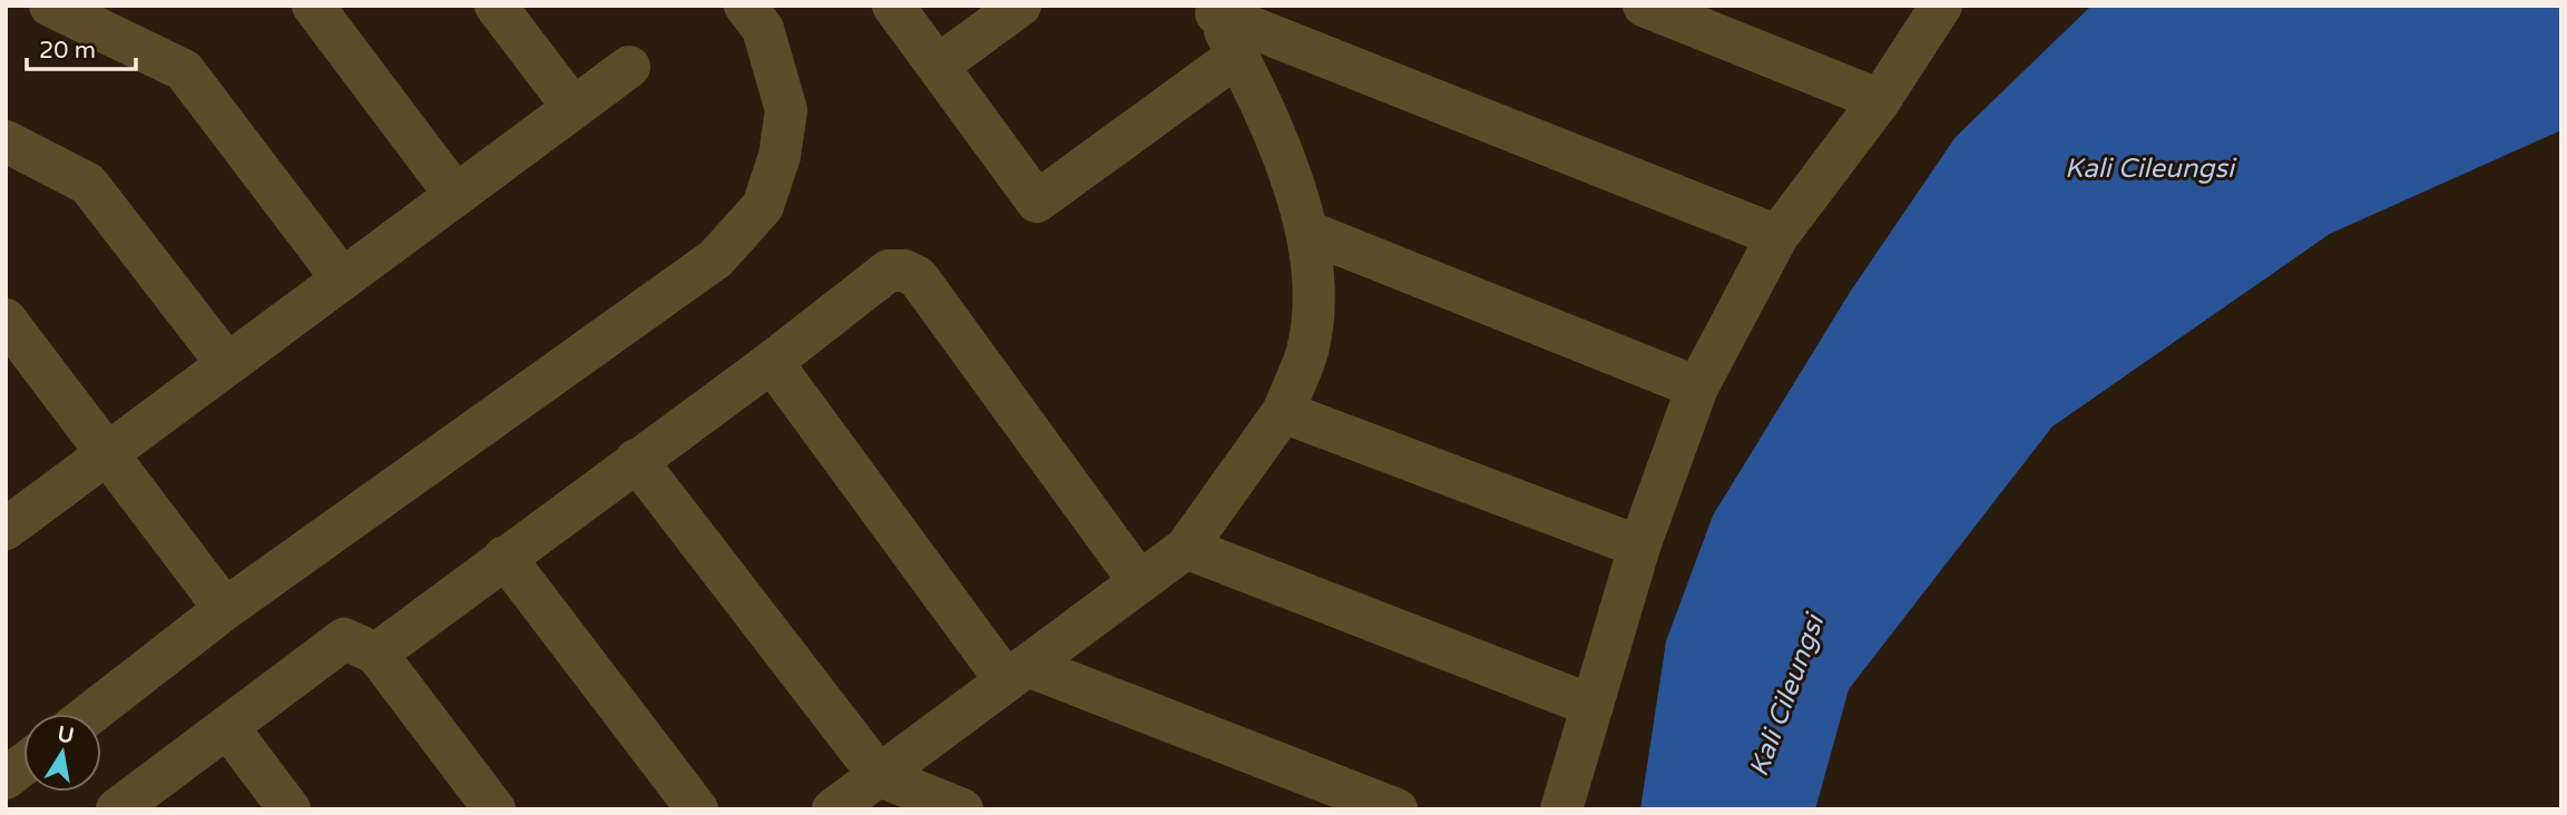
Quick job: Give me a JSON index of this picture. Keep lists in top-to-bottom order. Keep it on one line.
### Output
{"water":["Kali Cileungsi"],"scale_bar":"20 m","north":"top"}
